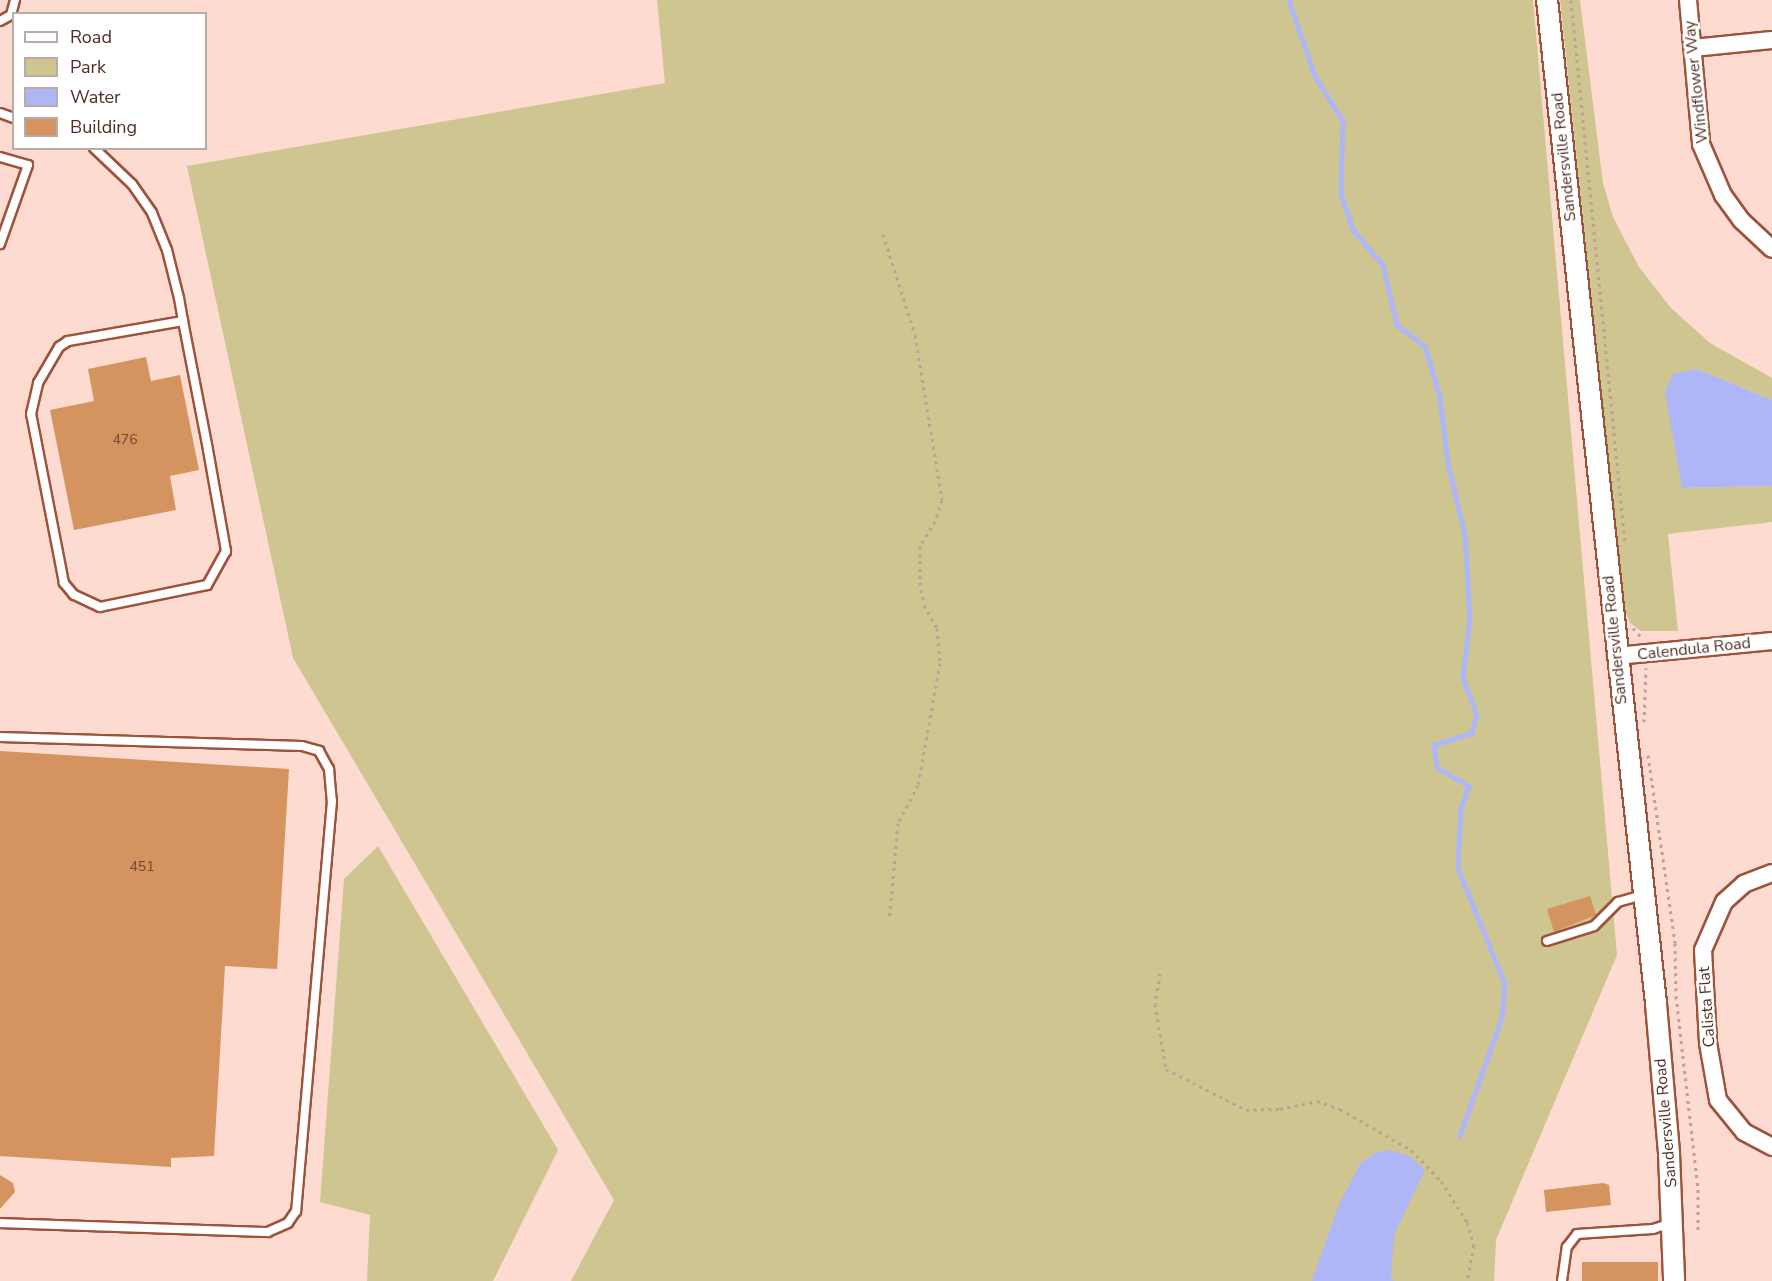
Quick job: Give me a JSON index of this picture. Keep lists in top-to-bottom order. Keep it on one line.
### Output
{"streets":{"street":["Windflower Way","Sandersville Road","Calendula Road","Calista Flat"]},"crossings":[["Sandersville Road","Calendula Road"]],"house_numbers":["476","451"],"legend":["Road","Park","Water","Building"]}
